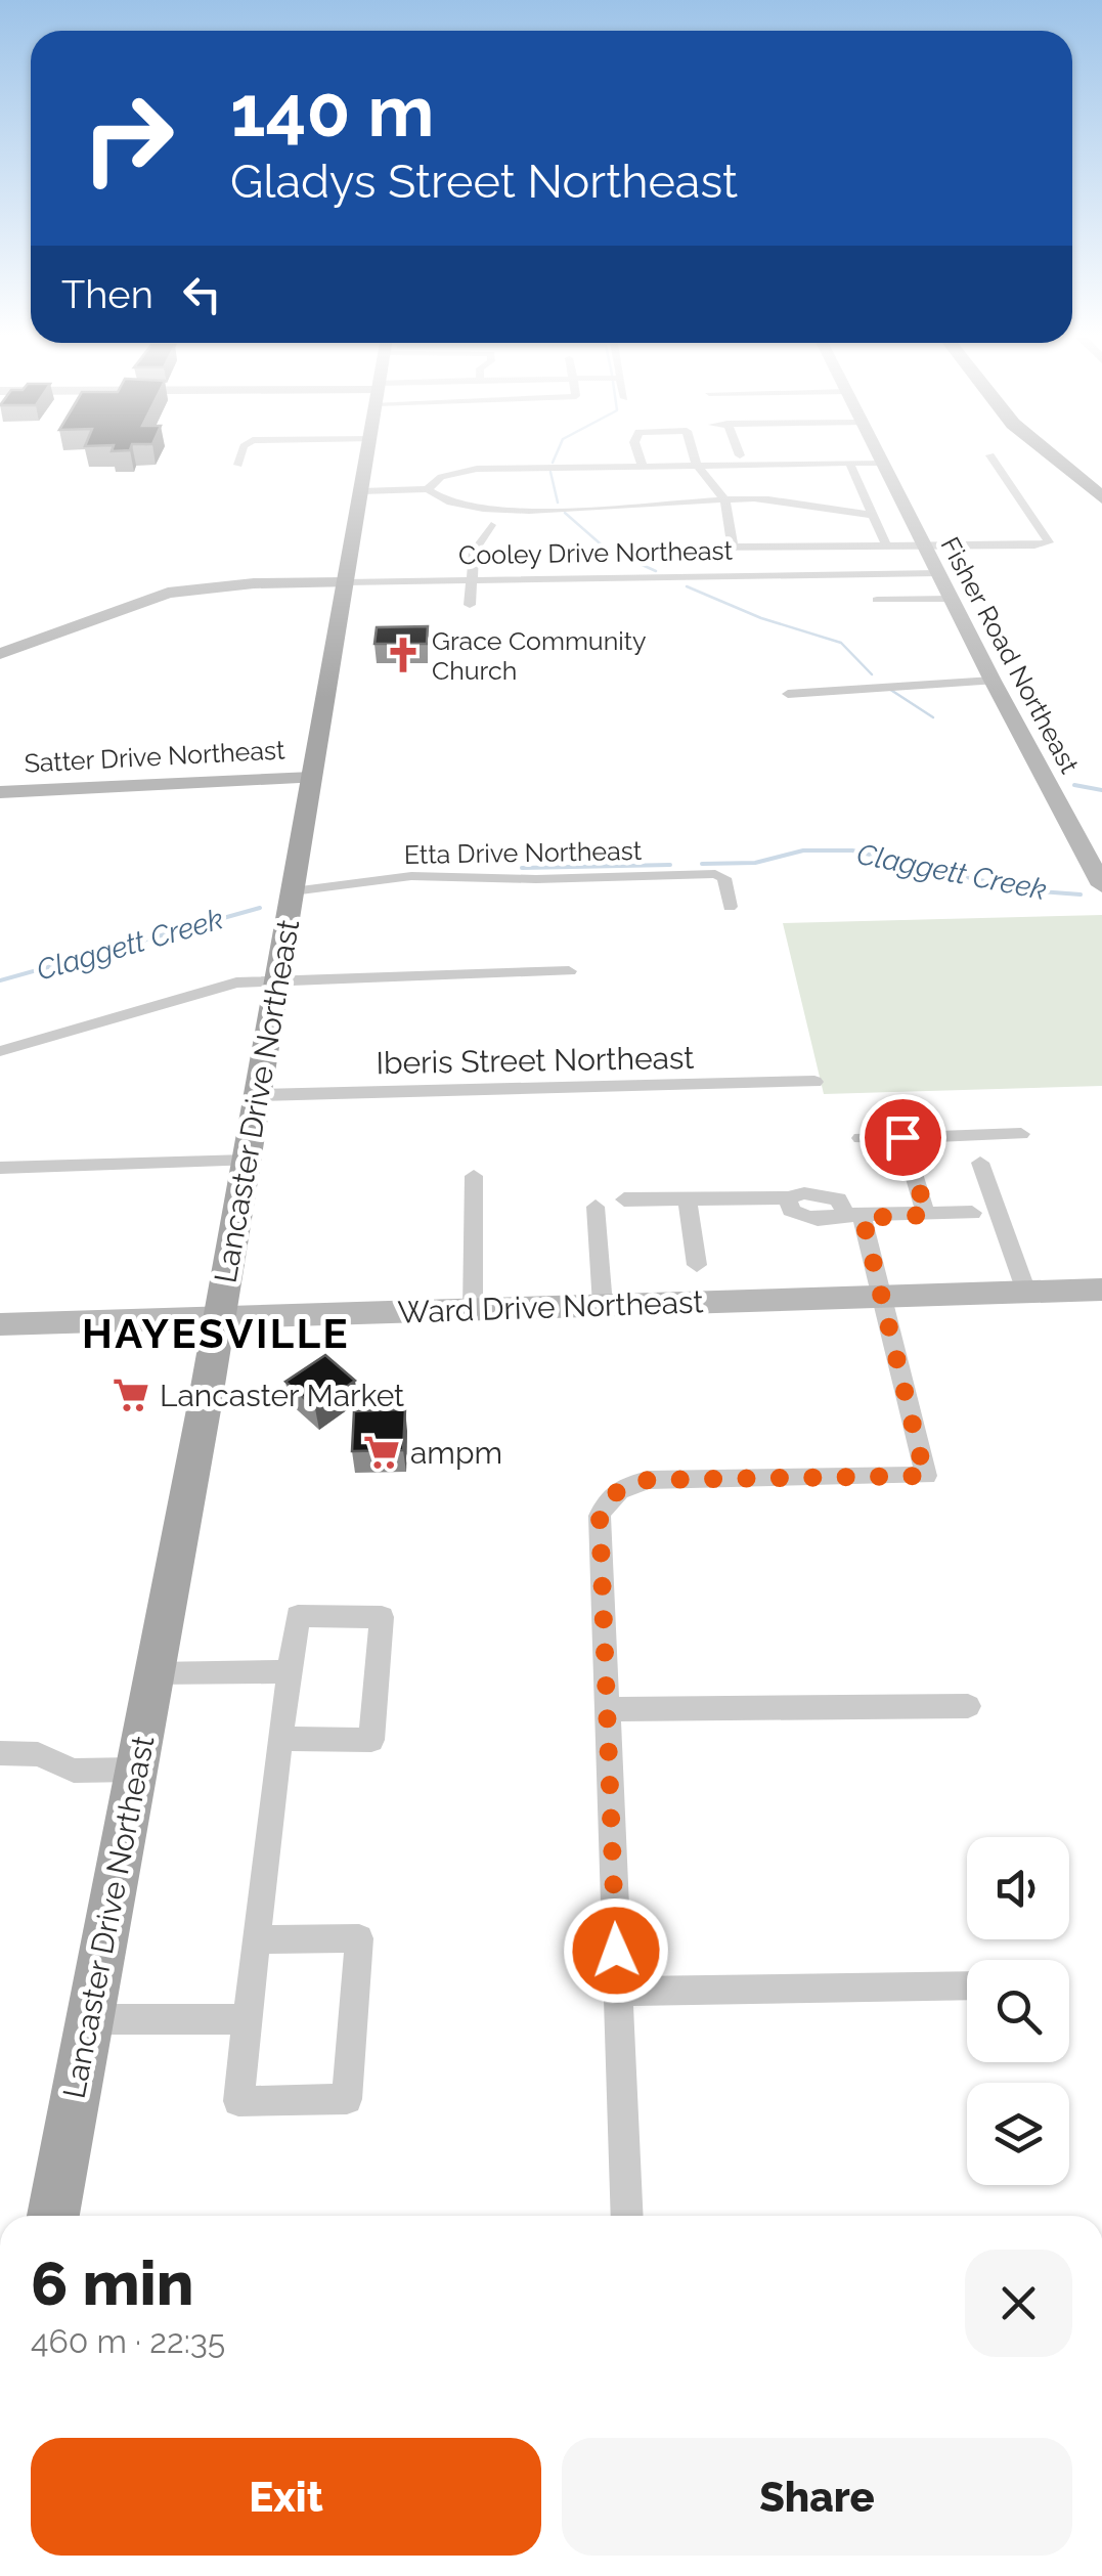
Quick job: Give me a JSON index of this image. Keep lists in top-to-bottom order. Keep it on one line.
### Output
{"streets":{"main road":["Lancaster Drive Northeast"],"street":["Cooley Drive Northeast","Fisher Road Northeast","Satter Drive Northeast","Etta Drive Northeast","Iberis Street Northeast","Ward Drive Northeast"]},"crossings":[["Cooley Drive Northeast","Fisher Road Northeast"],["Cooley Drive Northeast","Lancaster Drive Northeast"],["Satter Drive Northeast","Lancaster Drive Northeast"],["Etta Drive Northeast","Lancaster Drive Northeast"],["Iberis Street Northeast","Lancaster Drive Northeast"],["Lancaster Drive Northeast","Ward Drive Northeast"]],"districts":["HAYESVILLE"],"water":["Claggett Creek"],"places":{"church":["Grace Community Church"],"supermarket":["Lancaster Market","ampm"]},"page":{"turn":["140 m","Gladys Street Northeast"],"then":"Then","heading":["6 min","460 m · 22:35"],"buttons":["Exit","Share"]}}
